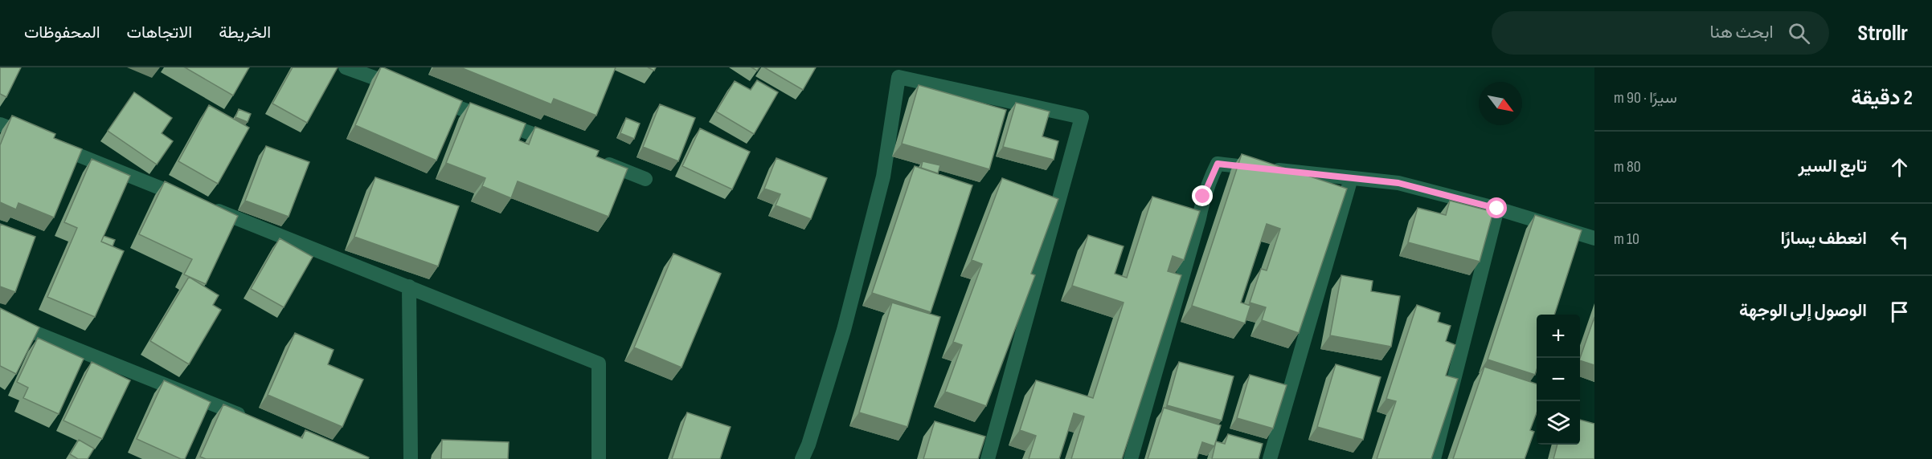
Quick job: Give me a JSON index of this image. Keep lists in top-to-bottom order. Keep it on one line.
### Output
{"north":"bottom right","page":{"header":"Strollr","search":"ابحث هنا","nav":["الخريطة","الاتجاهات","المحفوظات"],"heading":["2 دقيقة","سيرًا · 90 m"],"list":[["تابع السير","80 m"],["انعطف يسارًا","10 m"],"الوصول إلى الوجهة"],"map_buttons":["+","−"]}}
